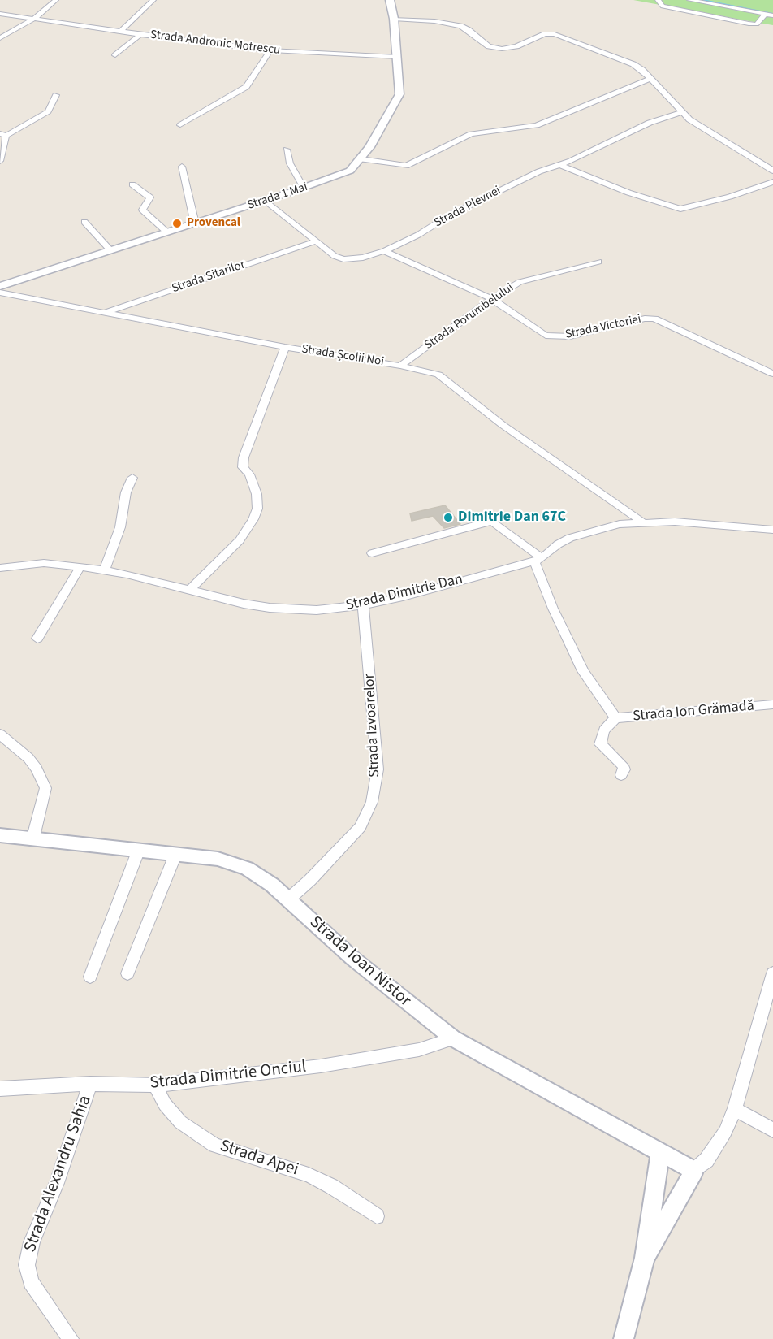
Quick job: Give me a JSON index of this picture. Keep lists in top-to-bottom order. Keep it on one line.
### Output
{"streets":{"main road":["Strada 1 Mai"],"street":["Strada Andronic Motrescu","Strada Plevnei","Strada Sitarilor","Strada Porumbelului","Strada Victoriei","Strada Școlii Noi","Strada Dimitrie Dan","Strada Ion Grămadă","Strada Izvoarelor","Strada Ioan Nistor","Strada Dimitrie Onciul","Strada Apei","Strada Alexandru Sahia"]},"crossings":[["Strada Andronic Motrescu","Strada 1 Mai"],["Strada 1 Mai","Strada Plevnei"],["Strada Plevnei","Strada Sitarilor"],["Strada Plevnei","Strada Victoriei"],["Strada Sitarilor","Strada Școlii Noi"],["Strada Porumbelului","Strada Victoriei"],["Strada Porumbelului","Strada Școlii Noi"],["Strada Școlii Noi","Strada Dimitrie Dan"],["Strada Dimitrie Dan","Strada Ion Grămadă"],["Strada Dimitrie Dan","Strada Izvoarelor"],["Strada Izvoarelor","Strada Ioan Nistor"],["Strada Ioan Nistor","Strada Dimitrie Onciul"],["Strada Dimitrie Onciul","Strada Apei"],["Strada Dimitrie Onciul","Strada Alexandru Sahia"]],"places":["Provencal","Dimitrie Dan 67C"]}
